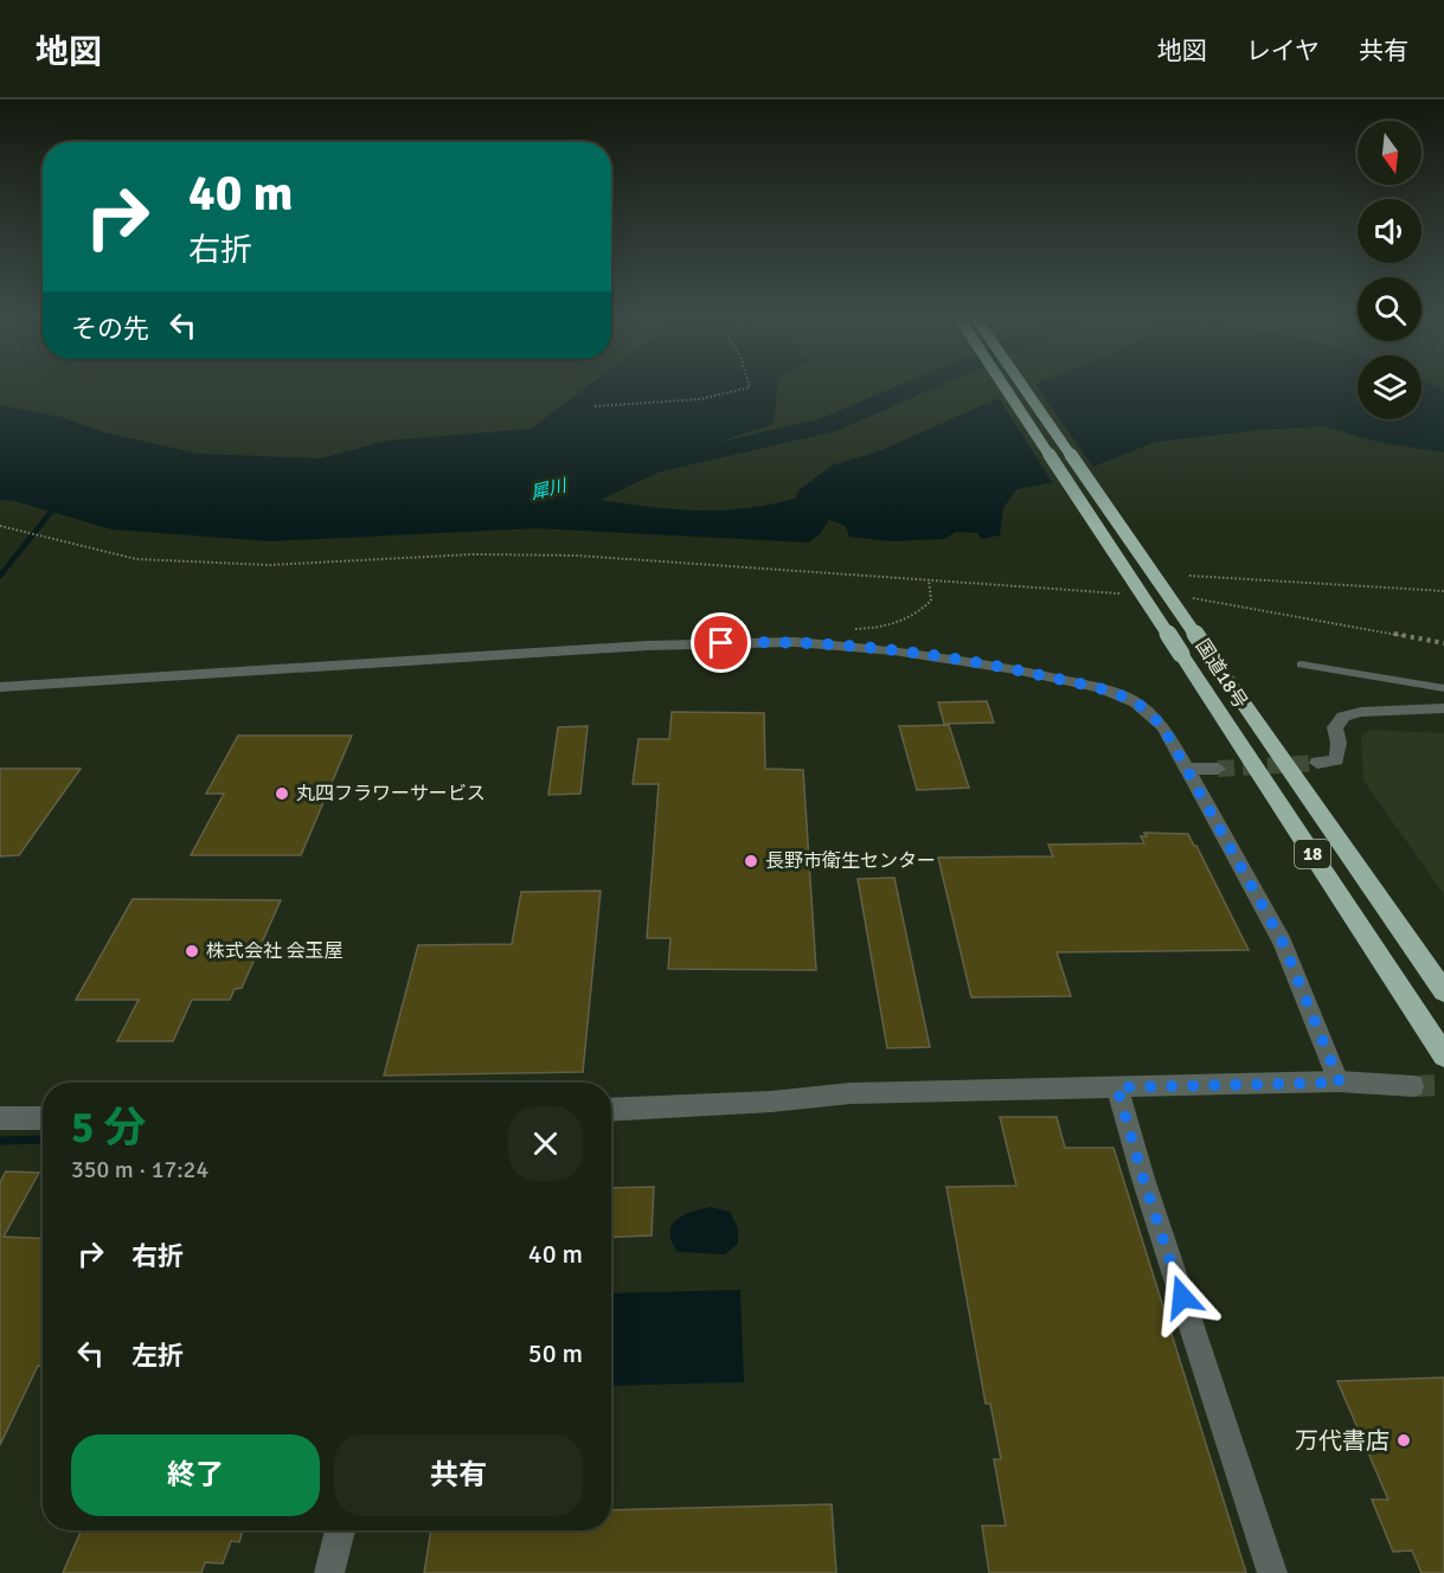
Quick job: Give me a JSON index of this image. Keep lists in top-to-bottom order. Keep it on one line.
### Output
{"streets":{"highway":["国道18号","18"]},"water":["犀川"],"places":["丸四フラワーサービス","長野市衛生センター","株式会社 会玉屋","万代書店"],"north":"bottom","page":{"header":"地図","nav":["地図","レイヤ","共有"],"turn":["40 m","右折"],"then":"その先","heading":["5 分","350 m · 17:24"],"list":[{"name":"右折","value":"40 m"},{"name":"左折","value":"50 m"}],"buttons":["終了","共有"]}}
